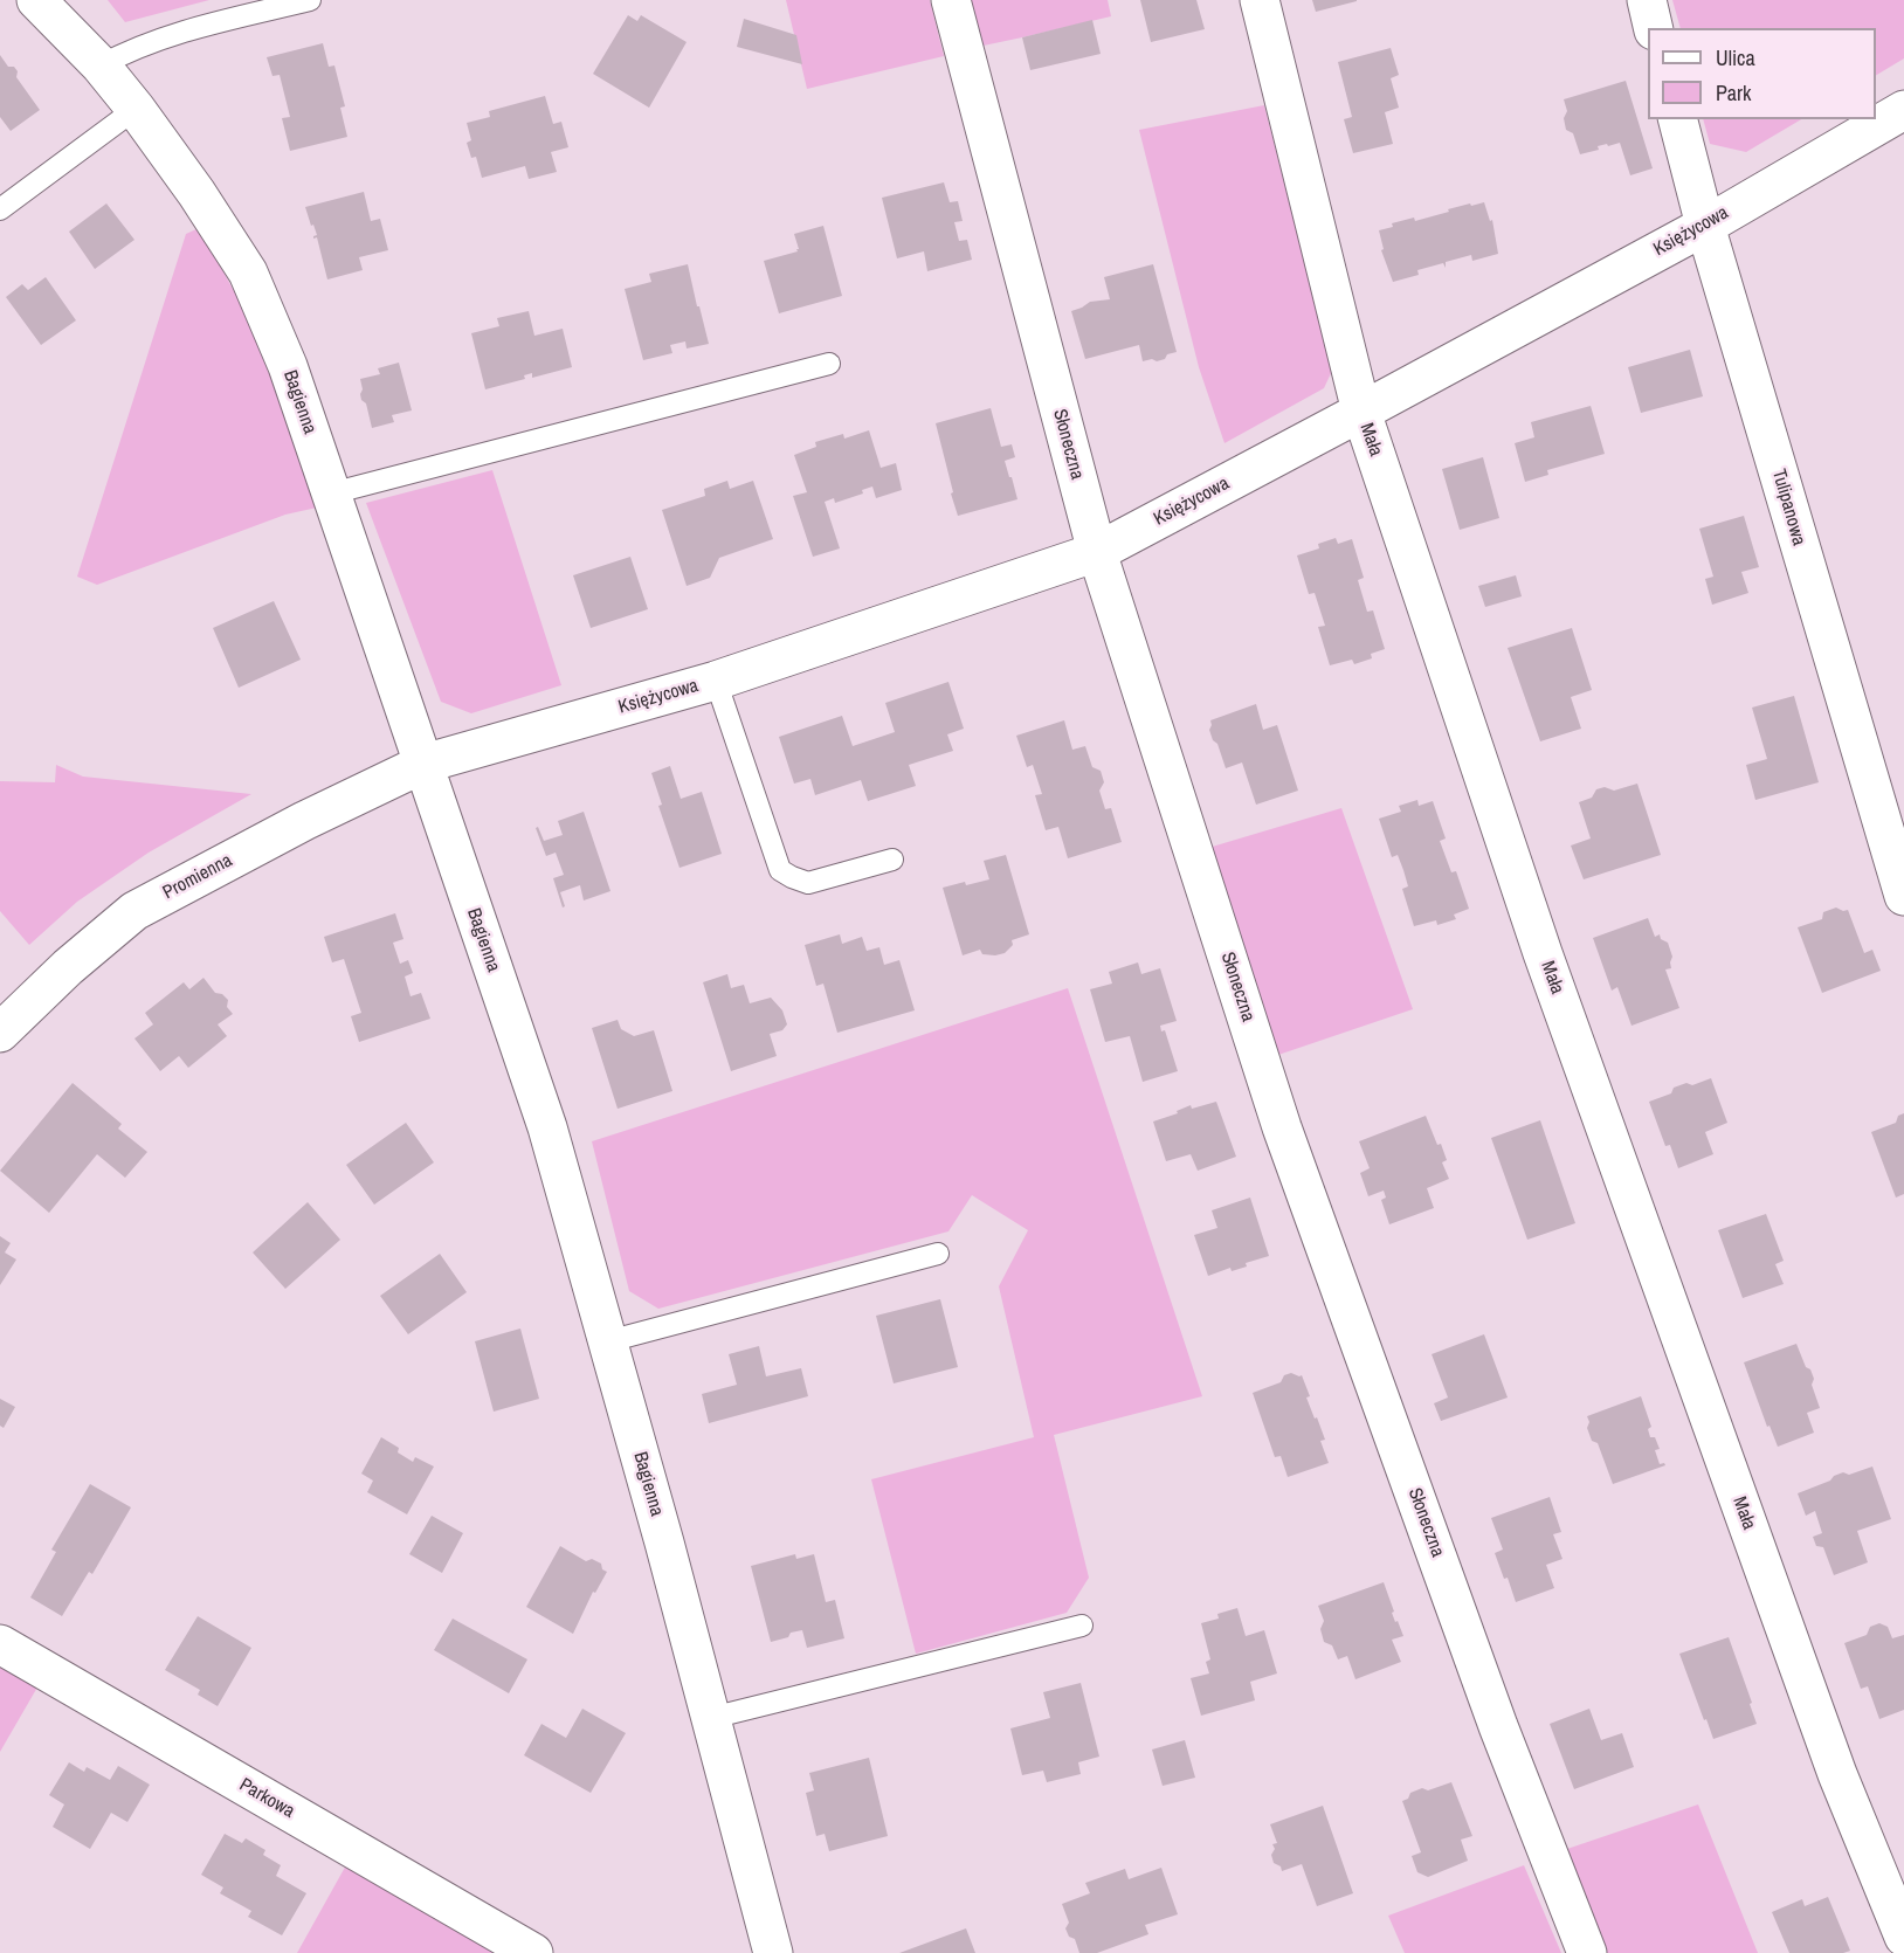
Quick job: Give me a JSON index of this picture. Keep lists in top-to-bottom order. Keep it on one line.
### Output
{"streets":{"street":["Księżycowa","Bagienna","Mała","Słoneczna","Tulipanowa","Promienna","Parkowa"]},"crossings":[["Księżycowa","Bagienna"],["Księżycowa","Mała"],["Księżycowa","Słoneczna"],["Księżycowa","Tulipanowa"],["Księżycowa","Promienna"],["Bagienna","Promienna"]],"legend":["Ulica","Park"]}
